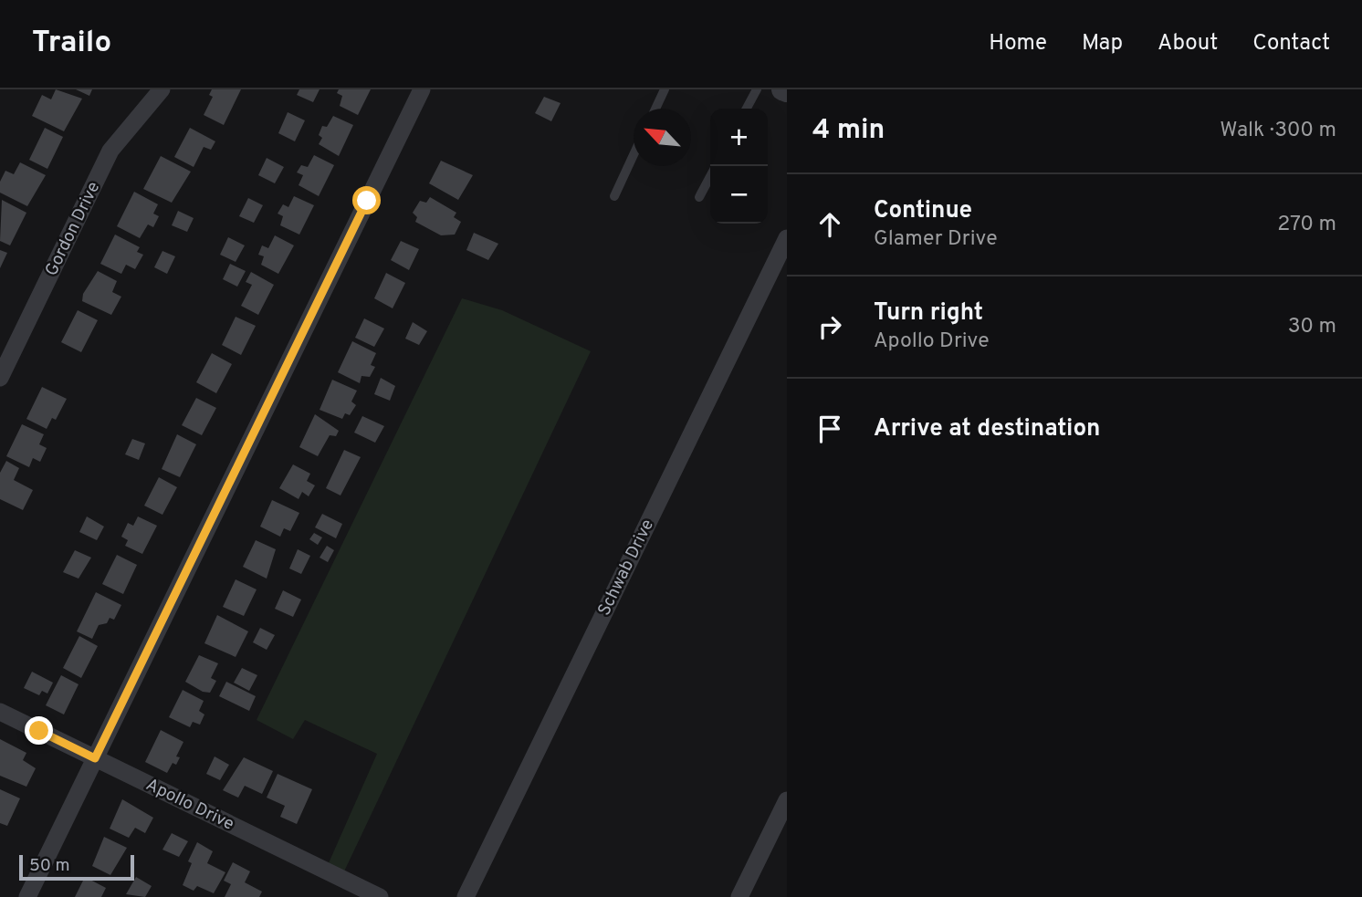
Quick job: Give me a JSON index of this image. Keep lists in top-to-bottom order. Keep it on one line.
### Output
{"streets":{"street":["Gordon Drive","Schwab Drive","Apollo Drive"]},"scale_bar":"50 m","north":"top left","page":{"header":"Trailo","nav":["Home","Map","About","Contact"],"heading":["4 min","Walk · 300 m"],"map_buttons":["+","−"],"list":[["Continue","Glamer Drive","270 m"],["Turn right","Apollo Drive","30 m"],"Arrive at destination"],"scale":"50 m"}}
